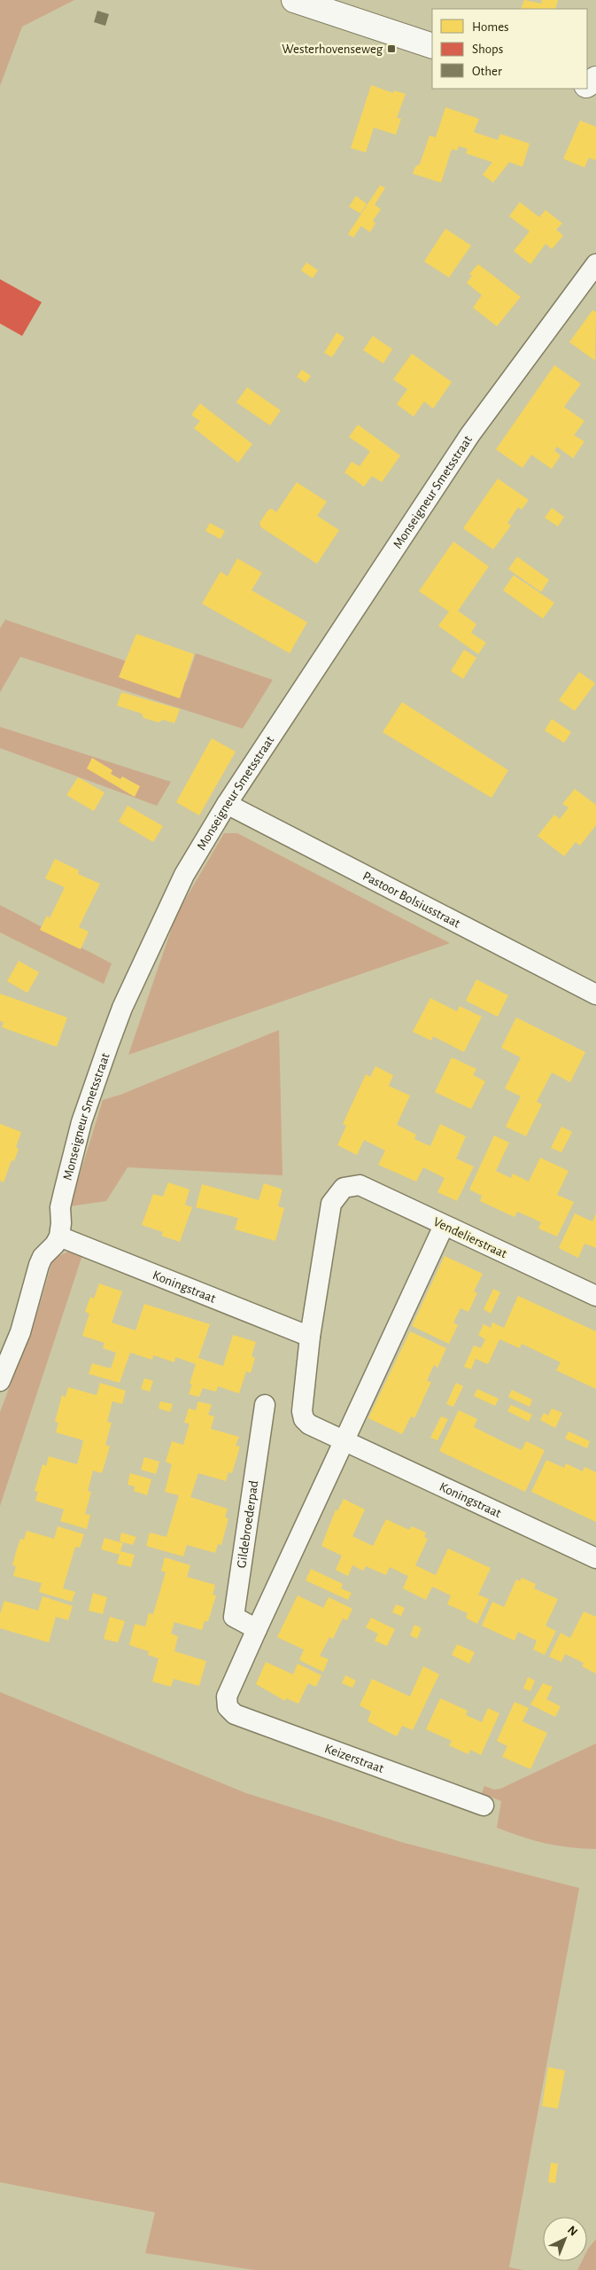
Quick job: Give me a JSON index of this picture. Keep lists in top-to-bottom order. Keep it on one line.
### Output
{"streets":{"street":["Monseigneur Smetsstraat","Pastoor Bolsiusstraat","Vendelierstraat","Koningstraat","Gildebroederpad","Keizerstraat"]},"crossings":[["Monseigneur Smetsstraat","Pastoor Bolsiusstraat"],["Monseigneur Smetsstraat","Koningstraat"],["Vendelierstraat","Koningstraat"],["Gildebroederpad","Keizerstraat"]],"places":{"transit":["Westerhovenseweg"]},"legend":["Homes","Shops","Other"],"north":"top right"}
